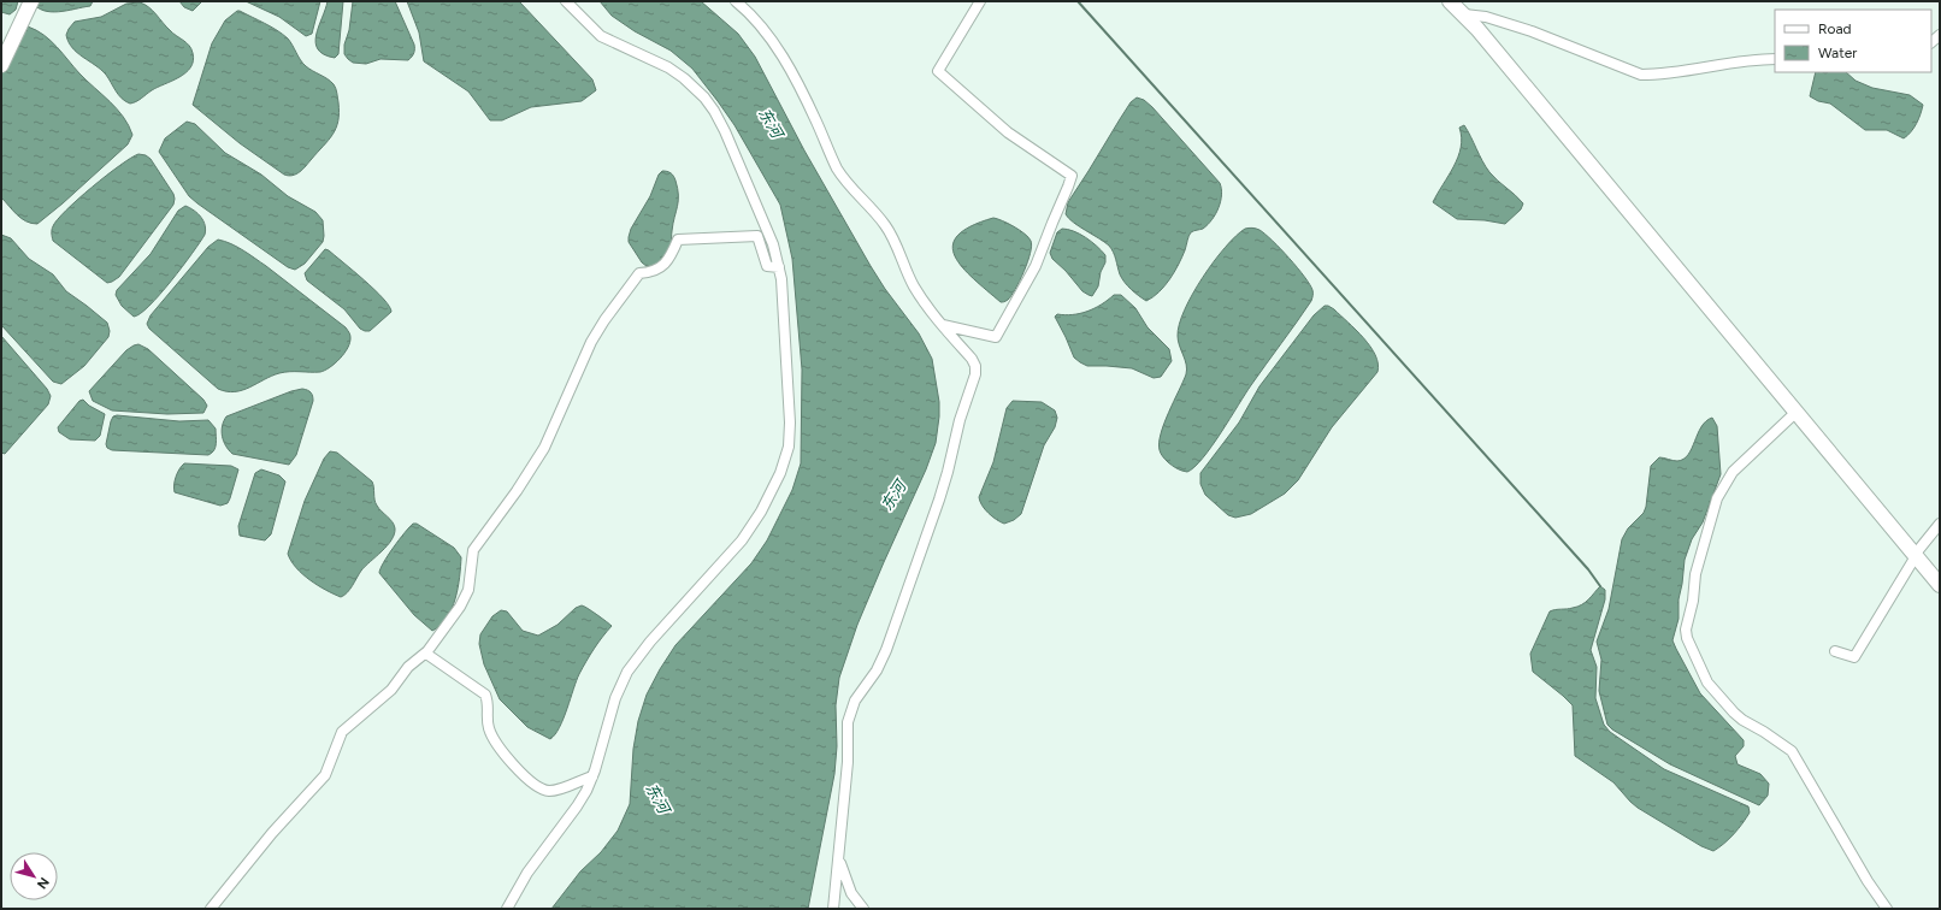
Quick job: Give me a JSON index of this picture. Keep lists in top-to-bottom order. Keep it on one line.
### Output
{"water":["东河"],"legend":["Road","Water"],"north":"bottom right"}
